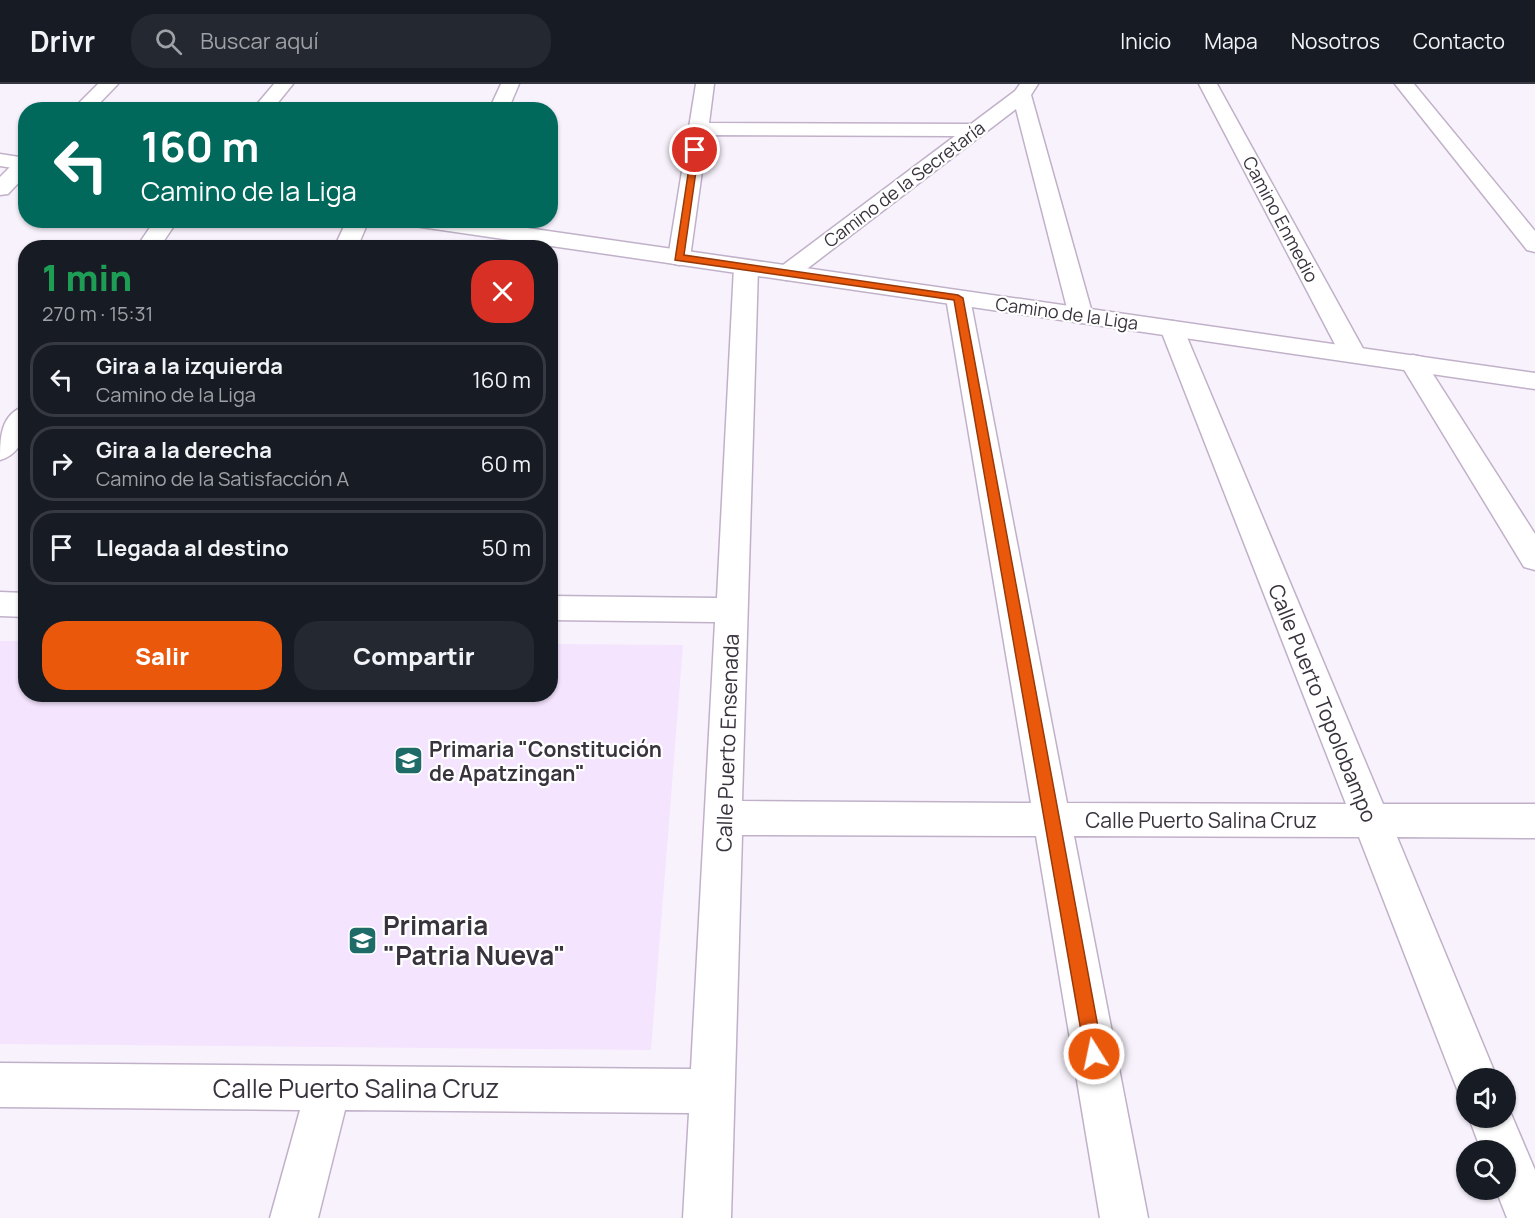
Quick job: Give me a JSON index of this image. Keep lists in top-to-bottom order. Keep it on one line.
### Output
{"streets":{"street":["Camino de la Secretaría","Camino Enmedio","Camino de la Liga","Calle Puerto Topolobampo","Calle Puerto Ensenada","Calle Puerto Salina Cruz"]},"crossings":[["Camino de la Secretaría","Camino de la Liga"],["Camino Enmedio","Camino de la Liga"],["Camino de la Liga","Calle Puerto Topolobampo"],["Camino de la Liga","Calle Puerto Ensenada"],["Calle Puerto Topolobampo","Calle Puerto Salina Cruz"],["Calle Puerto Ensenada","Calle Puerto Salina Cruz"]],"places":{"school or university":["Primaria \"Constitución de Apatzingan\"","Primaria \"Patria Nueva\""]},"page":{"header":"Drivr","search":"Buscar aquí","nav":["Inicio","Mapa","Nosotros","Contacto"],"turn":["160 m","Camino de la Liga"],"heading":["1 min","270 m · 15:31"],"list":[{"name":"Gira a la izquierda","note":"Camino de la Liga","value":"160 m"},{"name":"Gira a la derecha","note":"Camino de la Satisfacción A","value":"60 m"},{"name":"Llegada al destino","value":"50 m"}],"buttons":["Salir","Compartir"]}}
